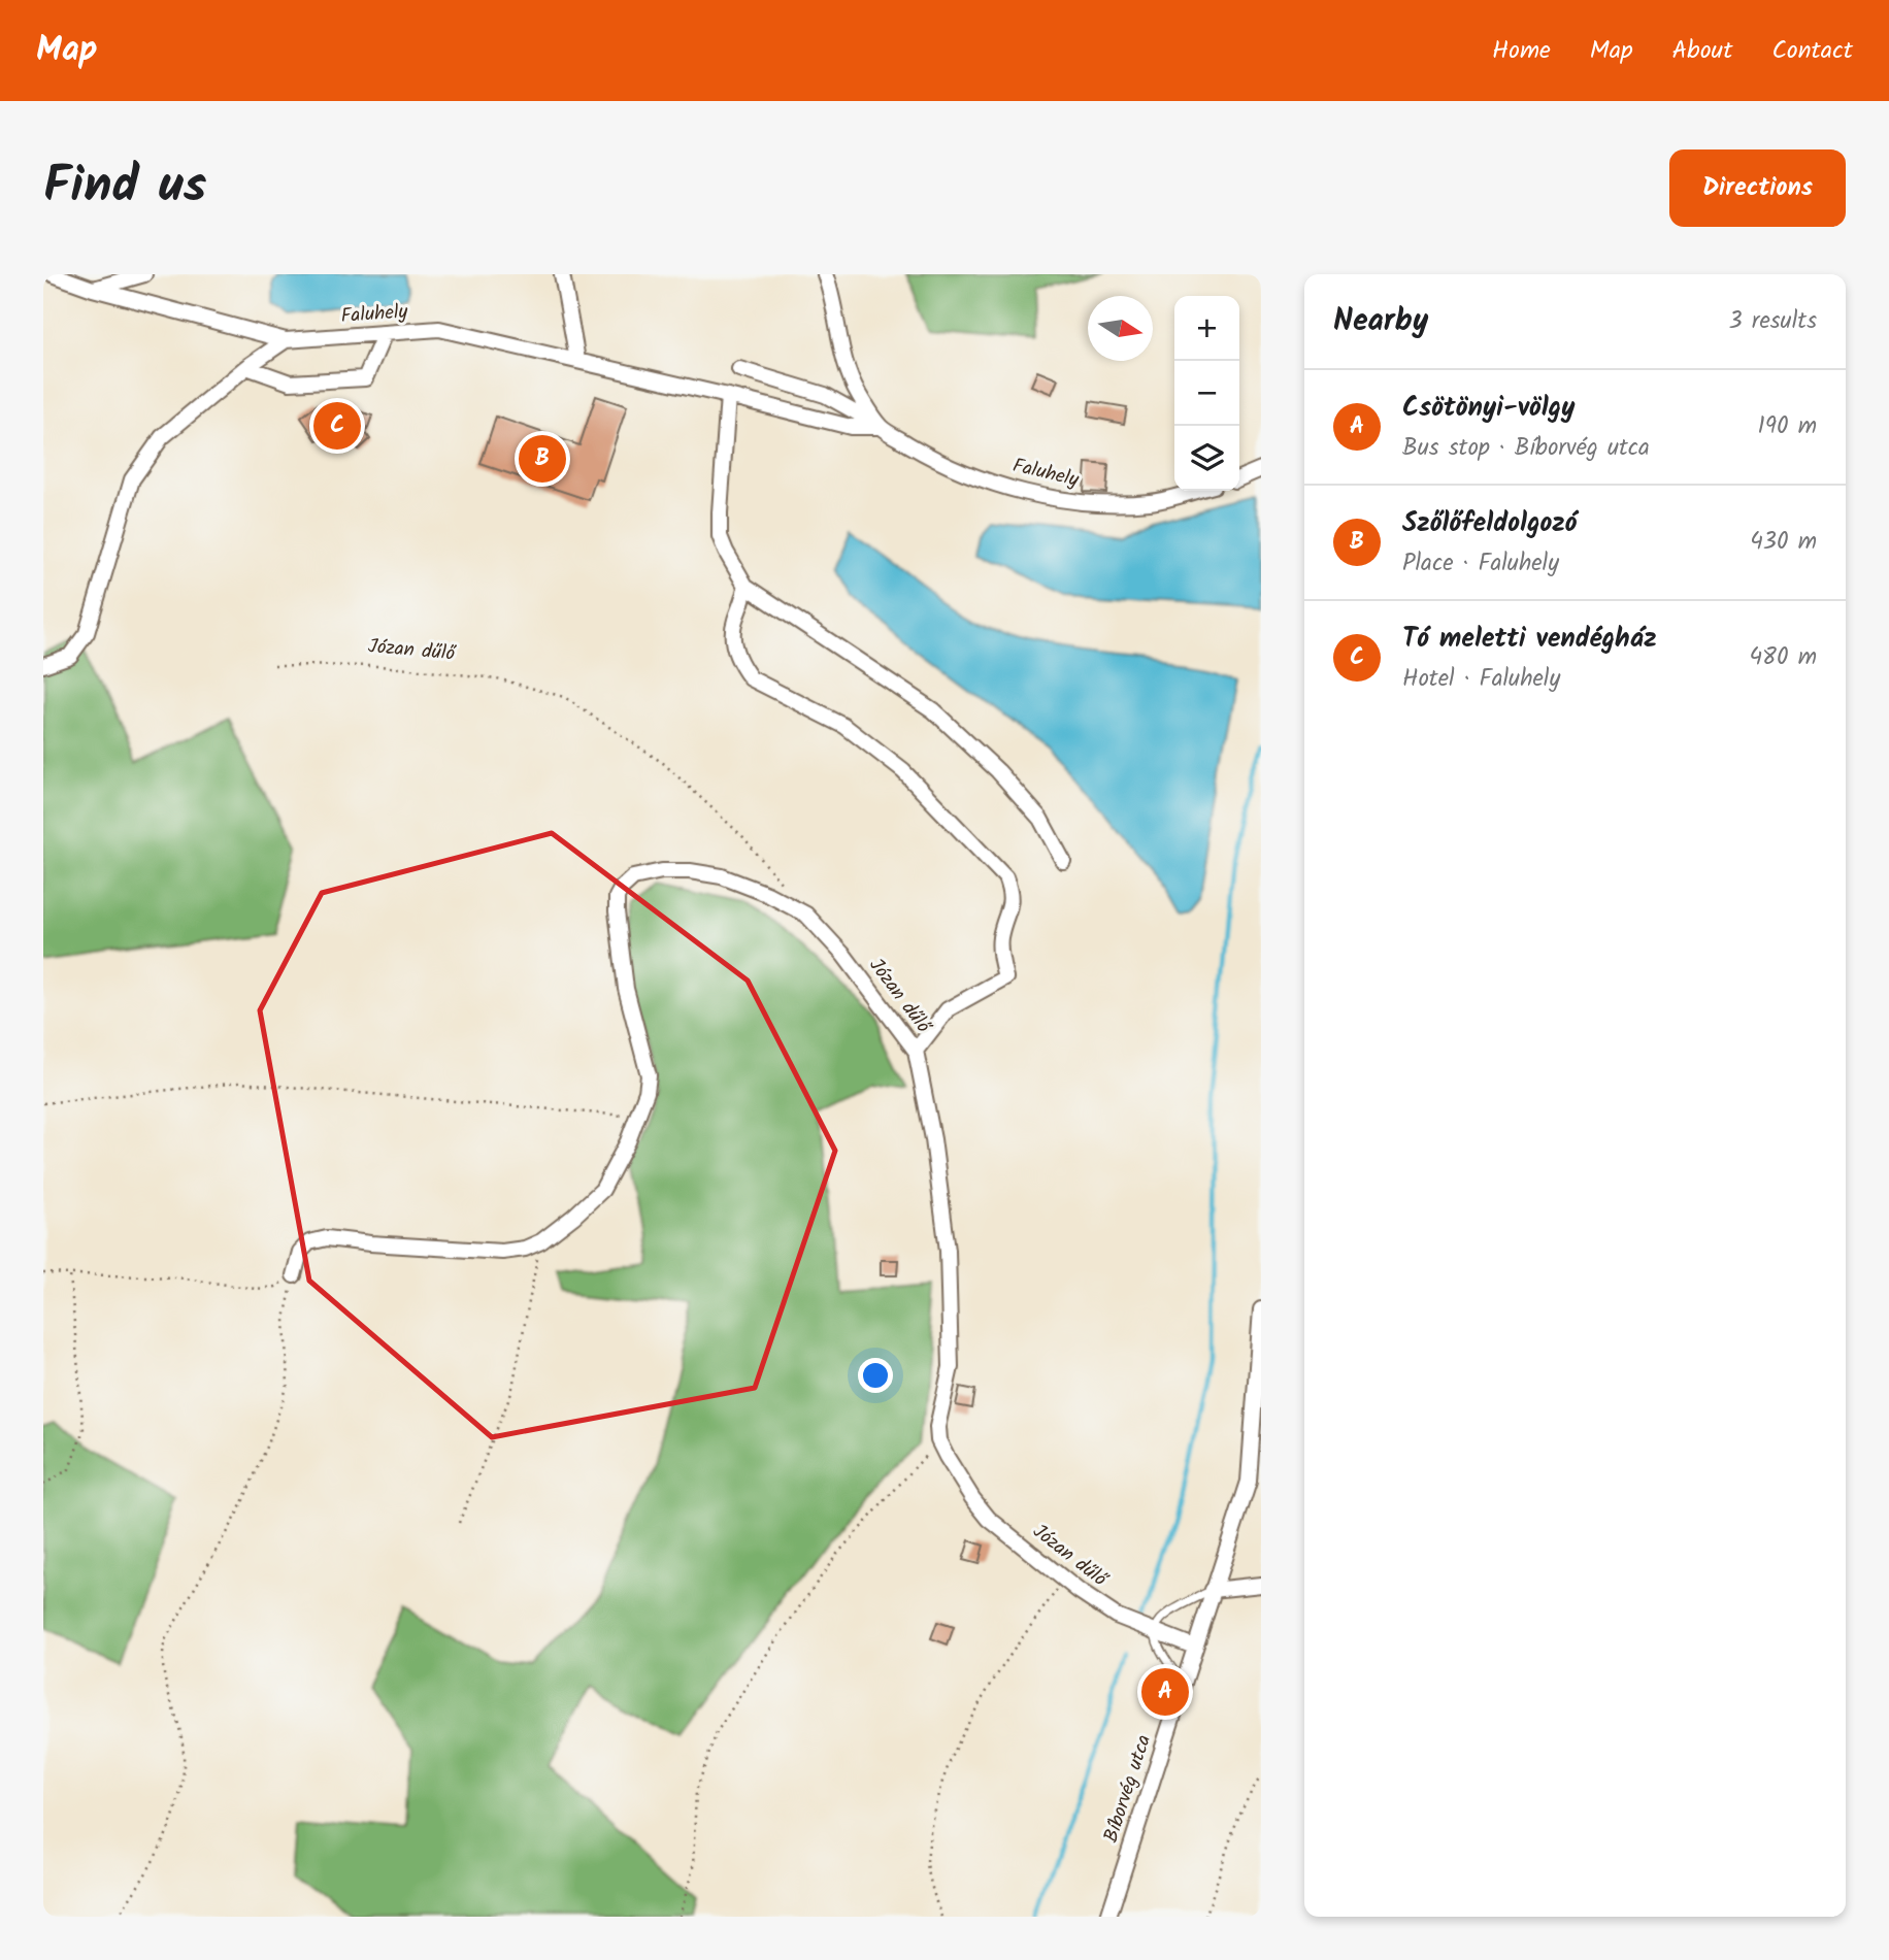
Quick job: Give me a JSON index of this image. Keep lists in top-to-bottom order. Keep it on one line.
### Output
{"streets":{"street":["Faluhely","Józan dűlő","Bíborvég utca"]},"crossings":[["Józan dűlő","Bíborvég utca"]],"north":"right","page":{"header":"Map","nav":["Home","Map","About","Contact"],"title":"Find us","buttons":"Directions","heading":["Nearby","3 results"],"map_buttons":["+","−"],"list":[{"mark":"A","name":"Csötönyi-völgy","note":"Bus stop · Bíborvég utca","value":"190 m"},{"mark":"B","name":"Szőlőfeldolgozó","note":"Place · Faluhely","value":"430 m"},{"mark":"C","name":"Tó meletti vendégház","note":"Hotel · Faluhely","value":"480 m"}],"pins":["C","B","A"]}}
